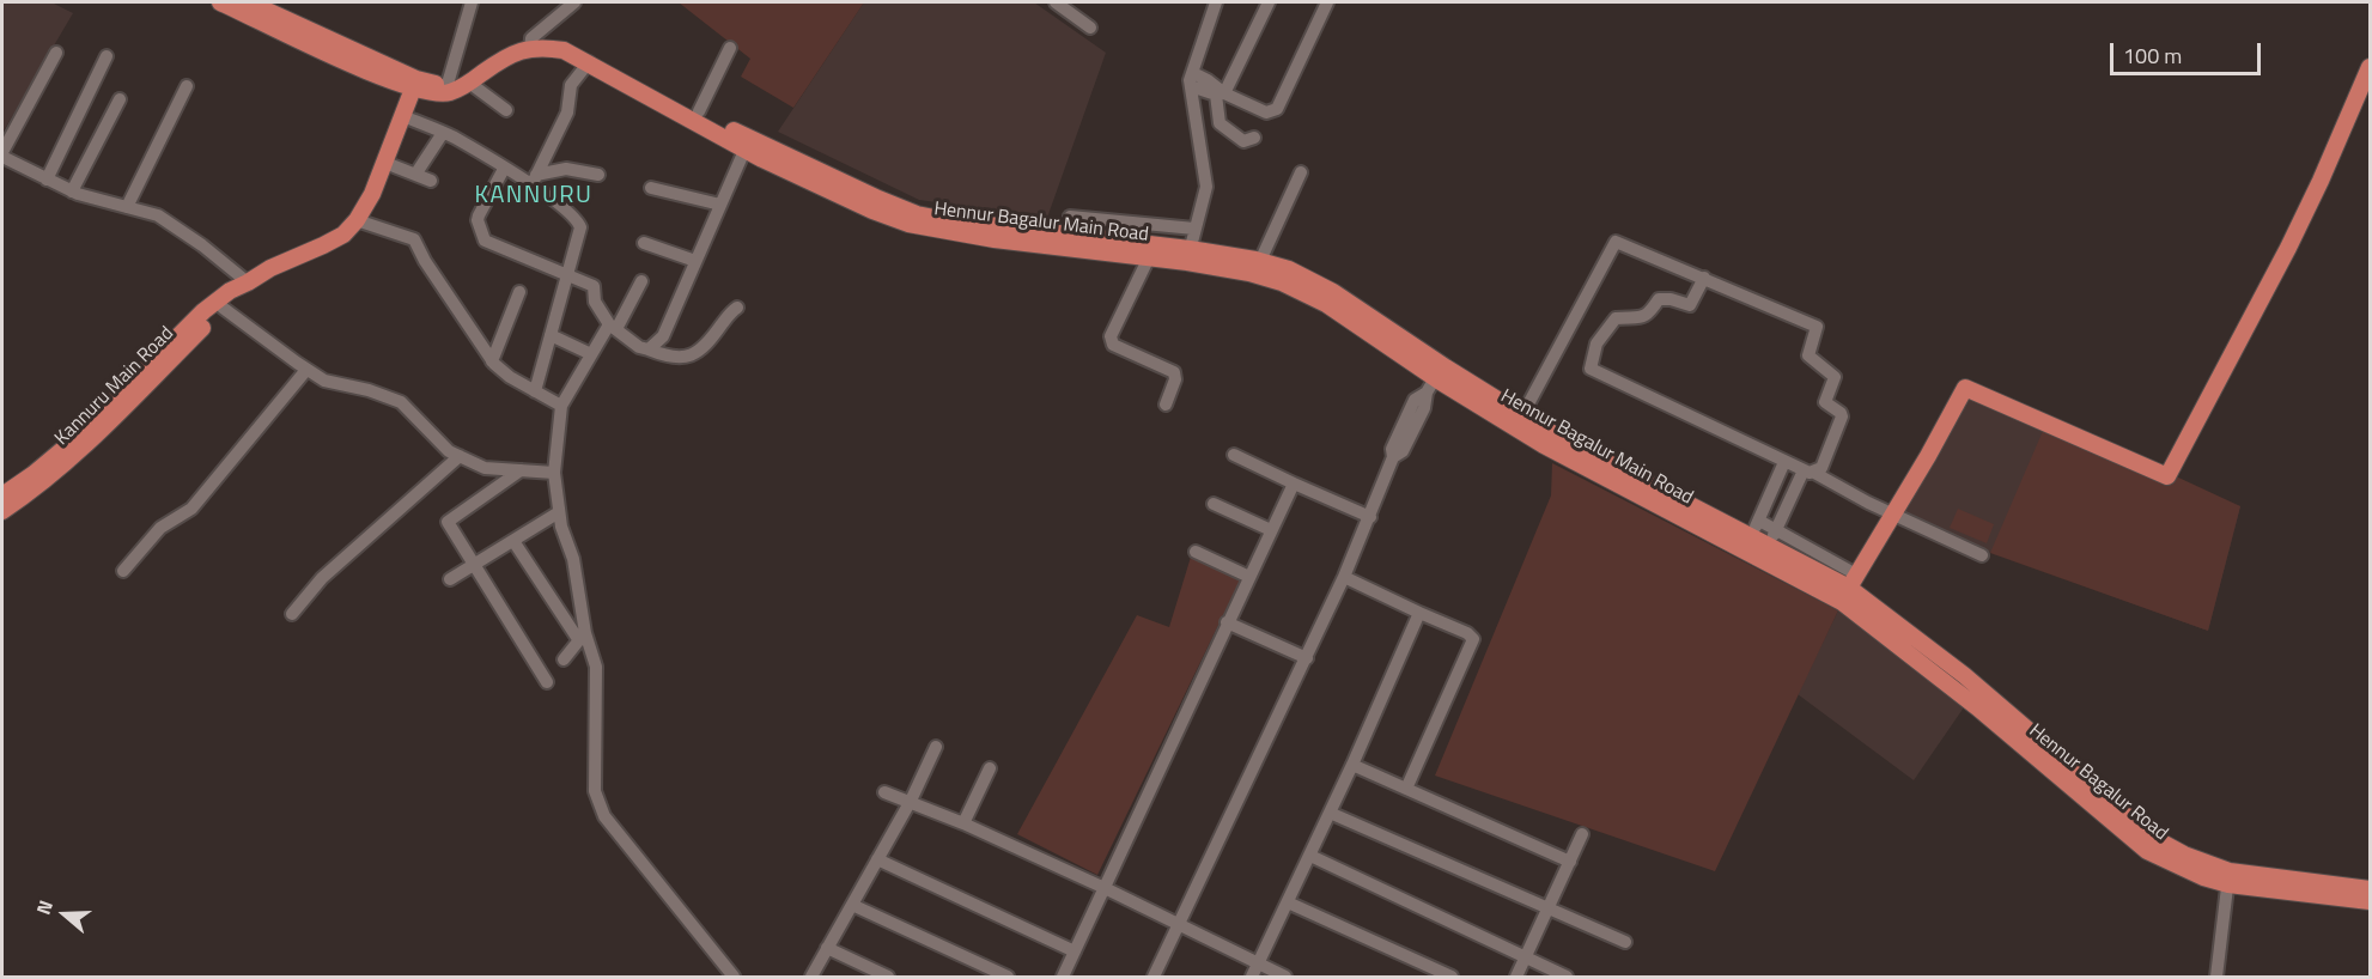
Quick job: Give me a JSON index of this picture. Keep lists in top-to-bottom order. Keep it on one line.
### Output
{"streets":{"main road":["Hennur Bagalur Main Road","Kannuru Main Road","Hennur Bagalur Road"]},"crossings":[["Hennur Bagalur Main Road","Hennur Bagalur Road"]],"districts":["KANNURU"],"scale_bar":"100 m","north":"left"}
